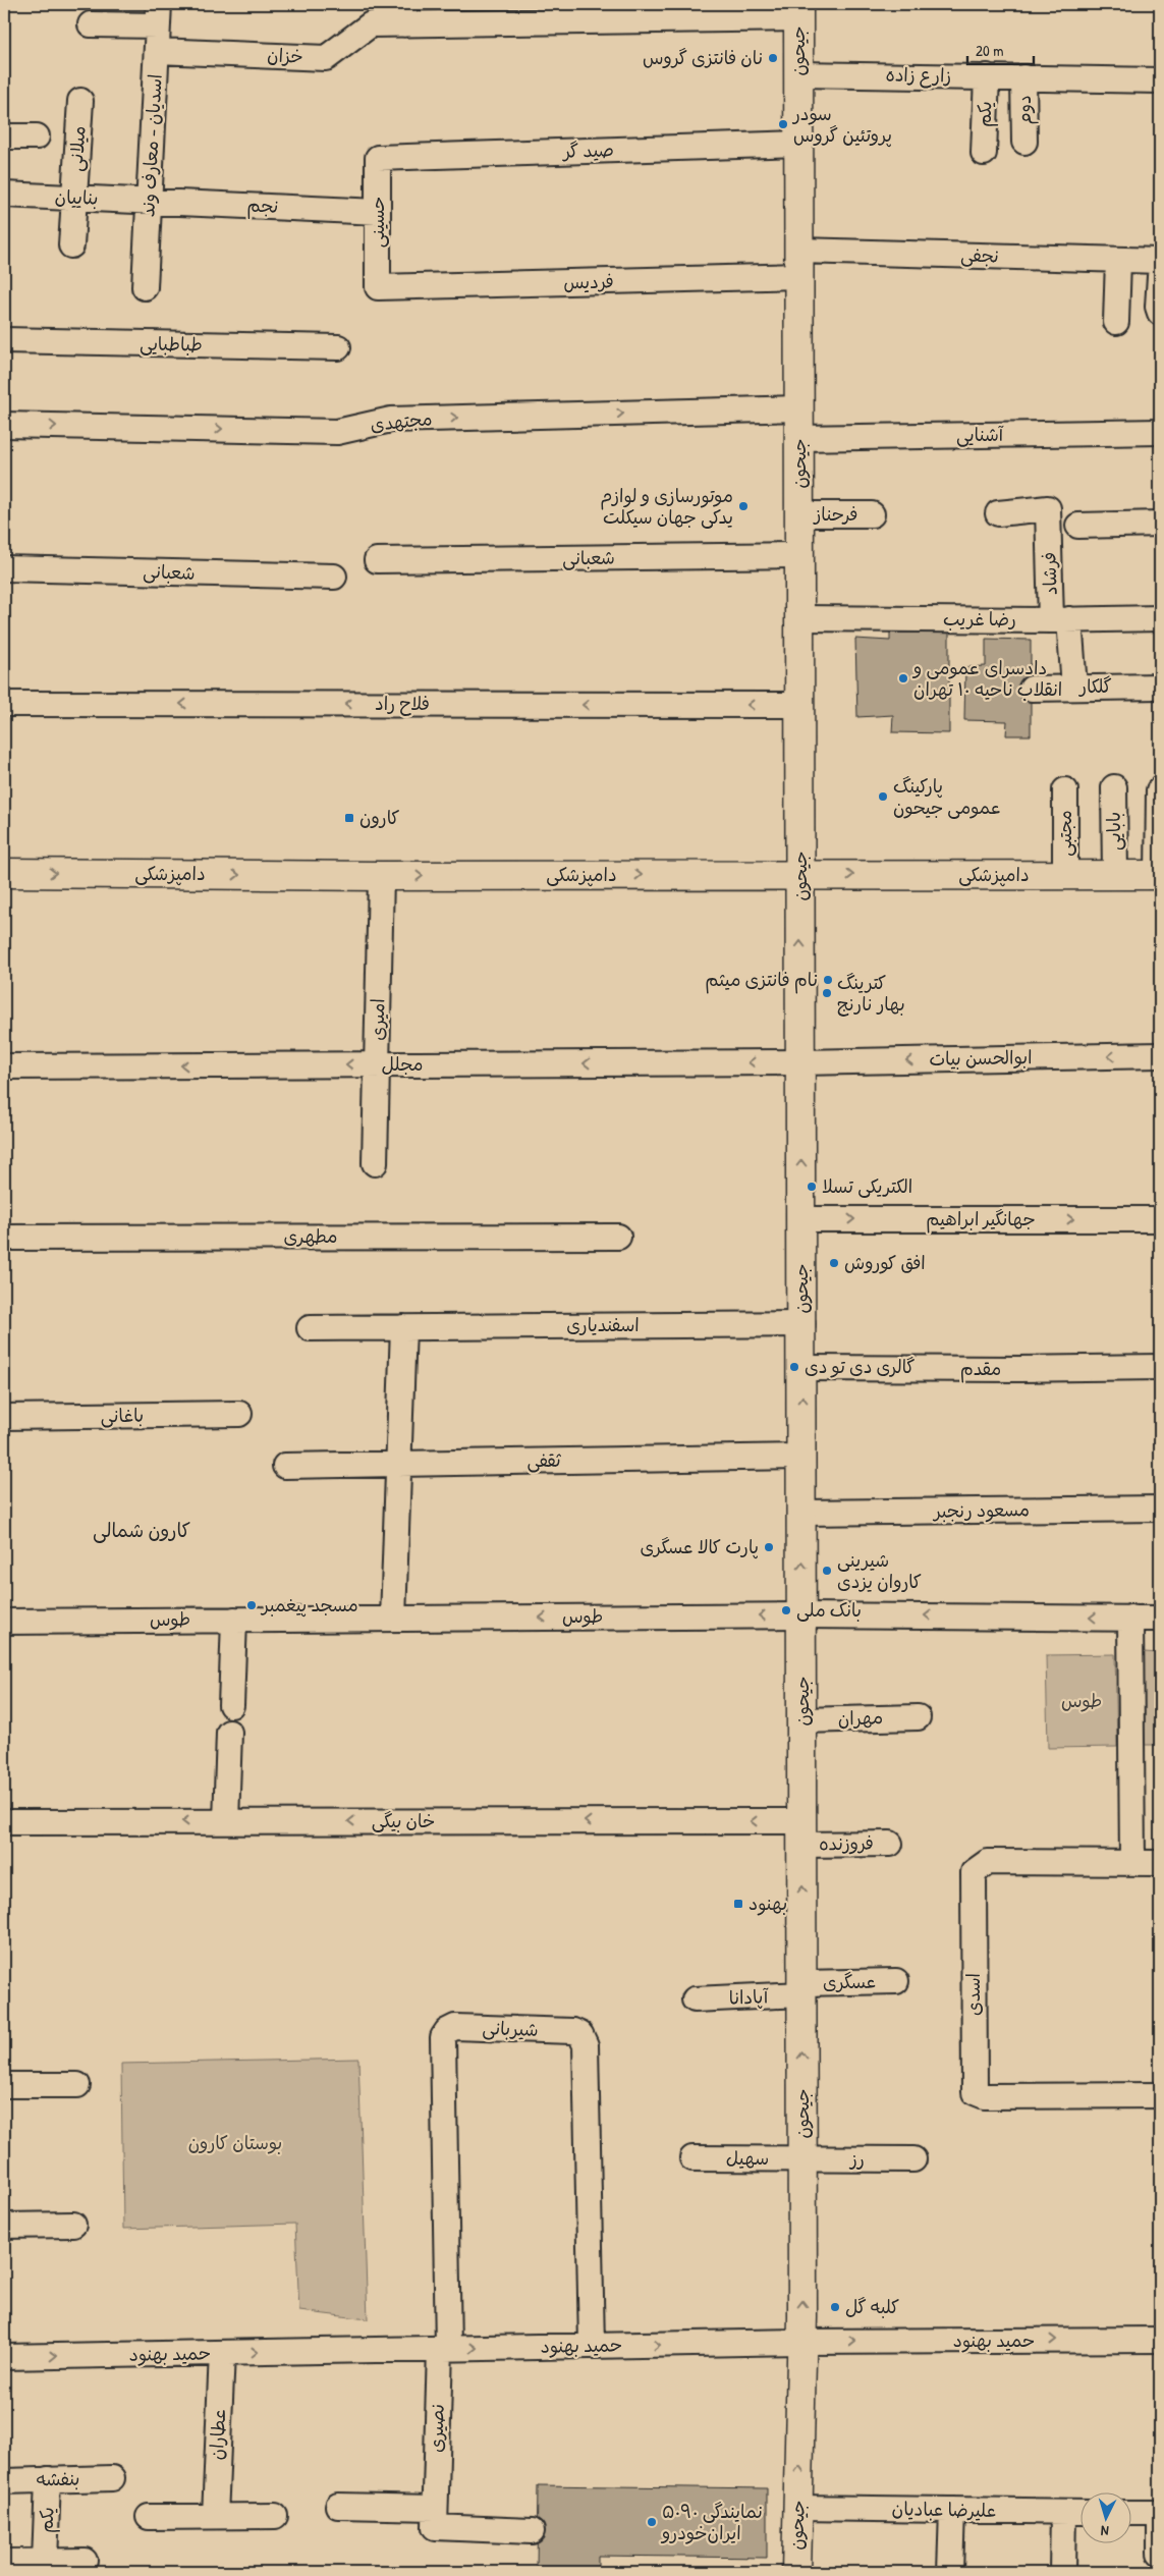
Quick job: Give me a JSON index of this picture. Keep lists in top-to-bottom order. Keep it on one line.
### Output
{"streets":{"main road":["جیحون","دامپزشکی"],"street":["خزان","زارع زاده","دوم","یکم","اسدیان - معارف وند","میلانی","صید گر","بناییان","نجم","حسینی","نجفی","فردیس","طباطبایی","مجتهدی","آشنایی","فرحناز","شعبانی","فرشاد","رضا غریب","گلکار","فلاح راد","بابایی","مجتبی","امیری","ابوالحسن بیات","مجلل","جهانگیر ابراهیم","مطهری","اسفندیاری","مقدم","باغانی","ثقفی","مسعود رنجبر","طوس","مهران","خان بیگی","فروزنده","عسگری","اسدی","آپادانا","شیربانی","سهیل","رز","حمید بهنود","نصیری","عطاران","بنفشه","علیرضا عبادیان"]},"crossings":[["جیحون","خزان"],["جیحون","زارع زاده"],["جیحون","صید گر"],["جیحون","نجفی"],["جیحون","فردیس"],["جیحون","مجتهدی"],["جیحون","آشنایی"],["جیحون","فرحناز"],["جیحون","شعبانی"],["جیحون","رضا غریب"],["جیحون","فلاح راد"],["جیحون","دامپزشکی"],["جیحون","ابوالحسن بیات"],["جیحون","مجلل"],["جیحون","جهانگیر ابراهیم"],["جیحون","اسفندیاری"],["جیحون","مقدم"],["جیحون","ثقفی"],["جیحون","مسعود رنجبر"],["جیحون","طوس"],["جیحون","مهران"],["جیحون","خان بیگی"],["جیحون","فروزنده"],["جیحون","عسگری"],["جیحون","آپادانا"],["جیحون","سهیل"],["جیحون","رز"],["جیحون","حمید بهنود"],["جیحون","علیرضا عبادیان"],["خزان","اسدیان - معارف وند"],["زارع زاده","دوم"],["زارع زاده","یکم"],["یکم","بنفشه"],["اسدیان - معارف وند","بناییان"],["اسدیان - معارف وند","نجم"],["میلانی","بناییان"],["صید گر","حسینی"],["بناییان","نجم"],["نجم","حسینی"],["حسینی","فردیس"],["نجفی","فردیس"],["فرشاد","رضا غریب"],["فرشاد","گلکار"],["بابایی","دامپزشکی"],["مجتبی","دامپزشکی"],["دامپزشکی","امیری"],["امیری","مجلل"],["ابوالحسن بیات","مجلل"],["خان بیگی","فروزنده"],["عسگری","آپادانا"],["شیربانی","حمید بهنود"],["شیربانی","نصیری"],["سهیل","رز"],["حمید بهنود","نصیری"],["حمید بهنود","عطاران"]],"one_way":["جیحون","مجتهدی","فلاح راد","دامپزشکی","ابوالحسن بیات","مجلل","جهانگیر ابراهیم","طوس","خان بیگی"],"districts":["کارون شمالی"],"parks":["طوس","بوستان کارون"],"places":{"other":["نان فانتزی گروس","سودر پروتئین گروس","موتورسازی و لوازم یدکی جهان سیکلت","دادسرای عمومی و انقلاب ناحیه ۱۰ تهران","پارکینگ عمومی جیحون","نام فانتزی میثم","کترینگ بهار نارنج","الکتریکی تسلا","افق کوروش","گالری دی تو دی","پارت کالا عسگری","شیرینی کاروان یزدی","مسجد پیغمبر","بانک ملی","کلبه گل","نمایندگی ۵۰۹۰ ایران‌خودرو"],"transit":["کارون","بهنود"]},"scale_bar":"20 m","north":"bottom"}
